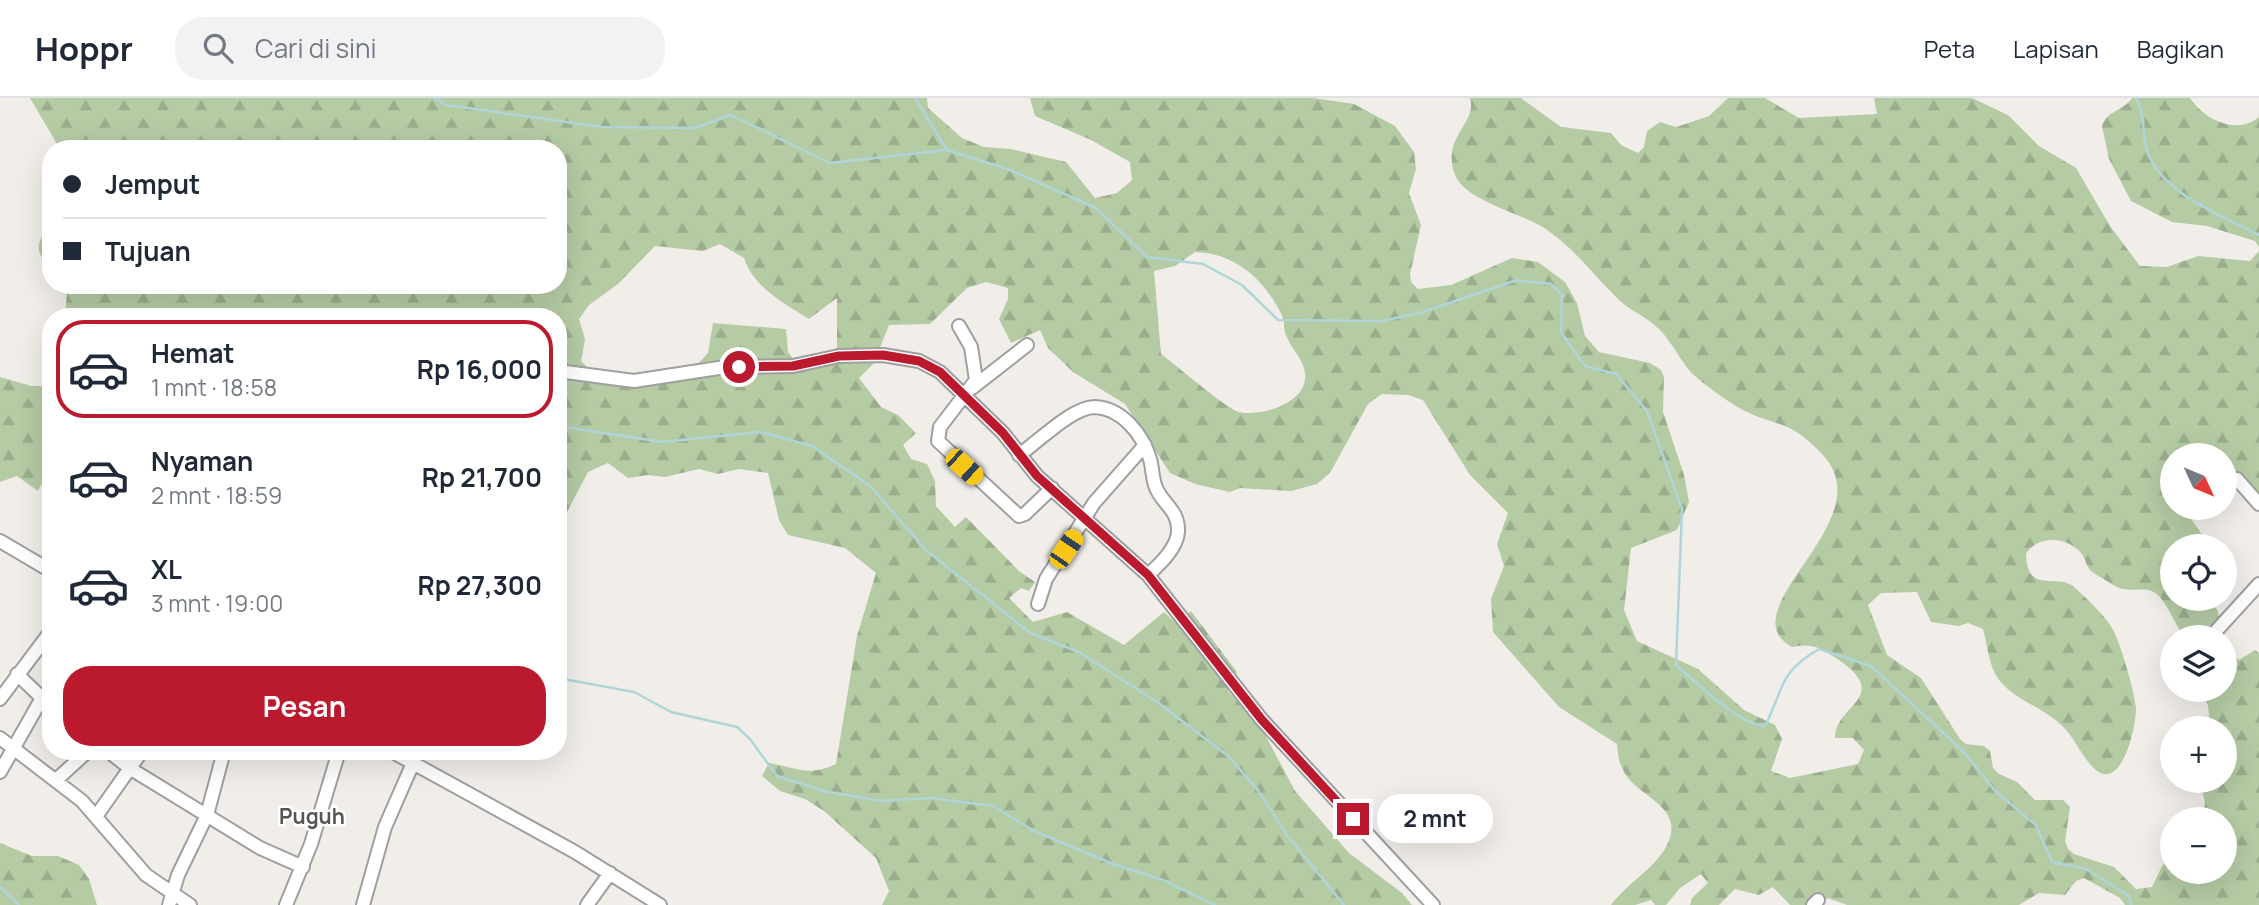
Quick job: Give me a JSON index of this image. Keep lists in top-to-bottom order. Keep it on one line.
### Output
{"districts":["Puguh"],"north":"bottom right","page":{"header":"Hoppr","search":"Cari di sini","nav":["Peta","Lapisan","Bagikan"],"banner":["Jemput","Tujuan"],"list":[{"name":"Hemat","note":"1 mnt · 18:58","value":"Rp 16,000"},{"name":"Nyaman","note":"2 mnt · 18:59","value":"Rp 21,700"},{"name":"XL","note":"3 mnt · 19:00","value":"Rp 27,300"}],"map_buttons":["+","−"],"buttons":"Pesan","bubble":"2 mnt"}}
